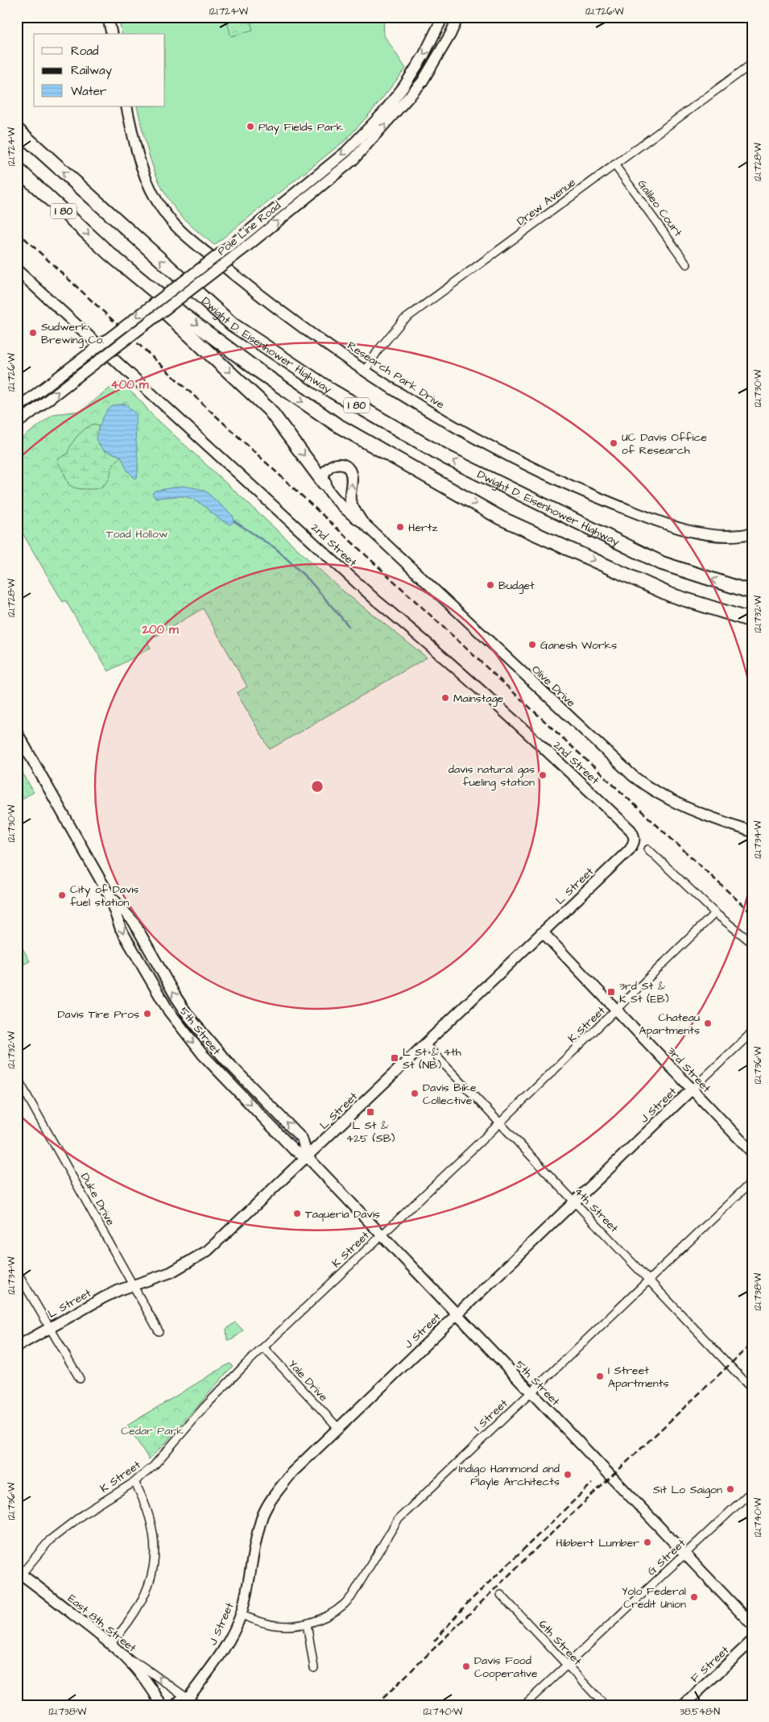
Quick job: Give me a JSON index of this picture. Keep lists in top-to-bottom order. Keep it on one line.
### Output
{"streets":{"highway":["I 80","Dwight D. Eisenhower Highway"],"street":["Drew Avenue","Galileo Court","Pole Line Road","Research Park Drive","2nd Street","Olive Drive","L Street","K Street","5th Street","3rd Street","J Street","Duke Drive","4th Street","Yale Drive","I Street","G Street","East 8th Street","6th Street","F Street"]},"crossings":[["Drew Avenue","Galileo Court"],["Drew Avenue","Research Park Drive"],["2nd Street","L Street"],["L Street","5th Street"],["L Street","3rd Street"],["L Street","Duke Drive"],["L Street","4th Street"],["K Street","5th Street"],["K Street","3rd Street"],["K Street","4th Street"],["K Street","Yale Drive"],["K Street","East 8th Street"],["5th Street","J Street"],["5th Street","I Street"],["5th Street","G Street"],["3rd Street","J Street"],["J Street","4th Street"],["J Street","Yale Drive"],["J Street","I Street"],["4th Street","I Street"],["G Street","6th Street"]],"parks":["Toad Hollow","Cedar Park"],"places":{"other":["Play Fields Park","Sudwerk Brewing Co.","UC Davis Office of Research","Hertz","Budget","Ganesh Works","Mainstage","davis natural gas fueling station","City of Davis fuel station","Davis Tire Pros","Chateau Apartments","Davis Bike Collective","Taqueria Davis","I Street Apartments","Indigo Hammond and Playle Architects","Sit Lo Saigon","Hibbert Lumber","Yolo Federal Credit Union","Davis Food Cooperative"],"transit":["3rd St & K St (EB)","L St & 4th St (NB)","L St & 425 (SB)"]},"legend":["Road","Railway","Water"],"coordinates":["121.724°W","121.726°W","121.728°W","121.730°W","121.732°W","121.734°W","121.736°W","121.738°W","121.740°W","38.548°N"],"rings":["400 m","200 m"]}
